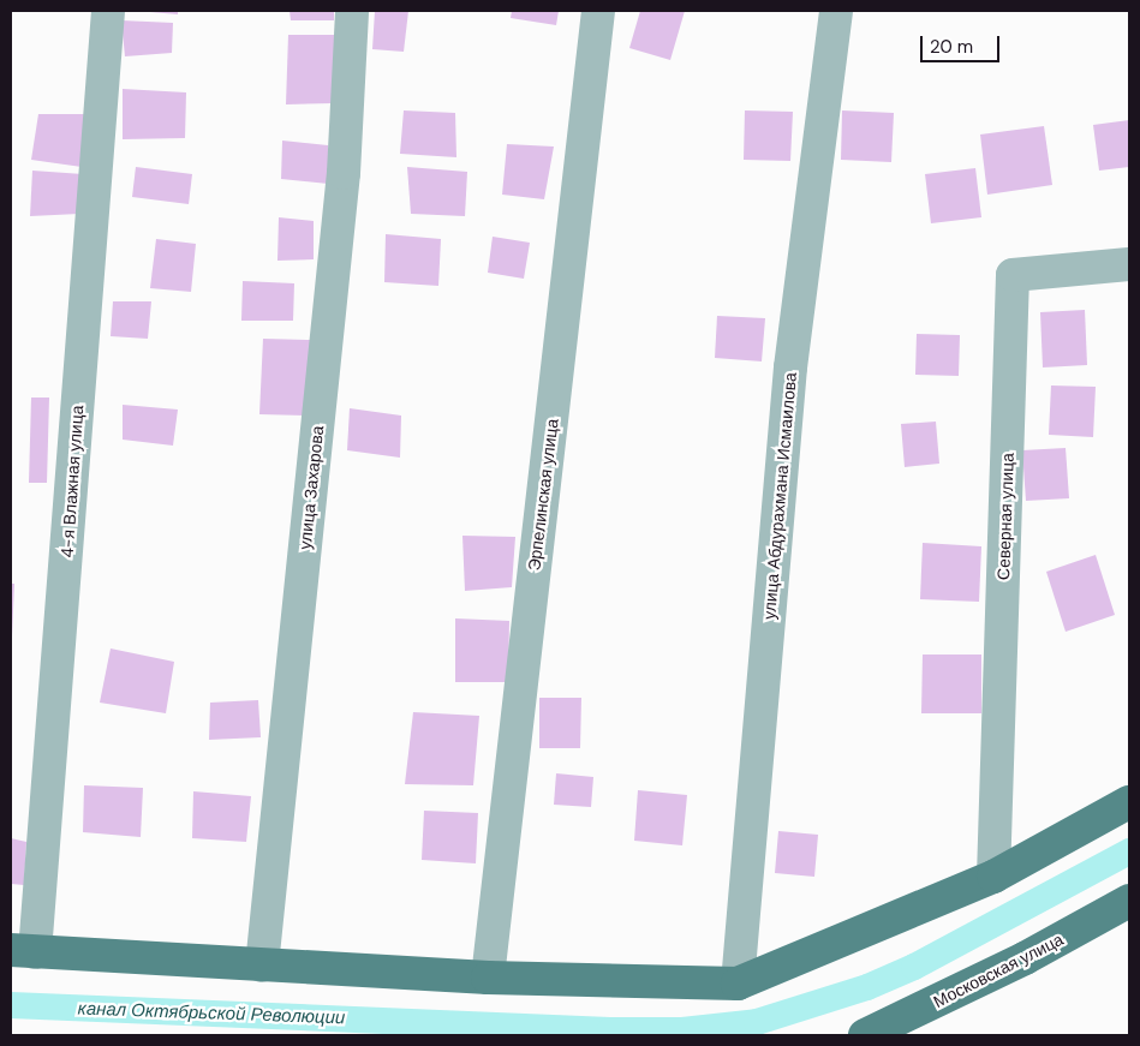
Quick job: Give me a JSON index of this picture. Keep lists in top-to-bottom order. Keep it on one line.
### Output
{"streets":{"main road":["Московская улица"],"street":["4-я Влажная улица","улица Захарова","Эрпелинская улица","улица Абдурахмана Исмаилова","Северная улица"]},"water":["канал Октябрьской Революции"],"scale_bar":"20 m"}
